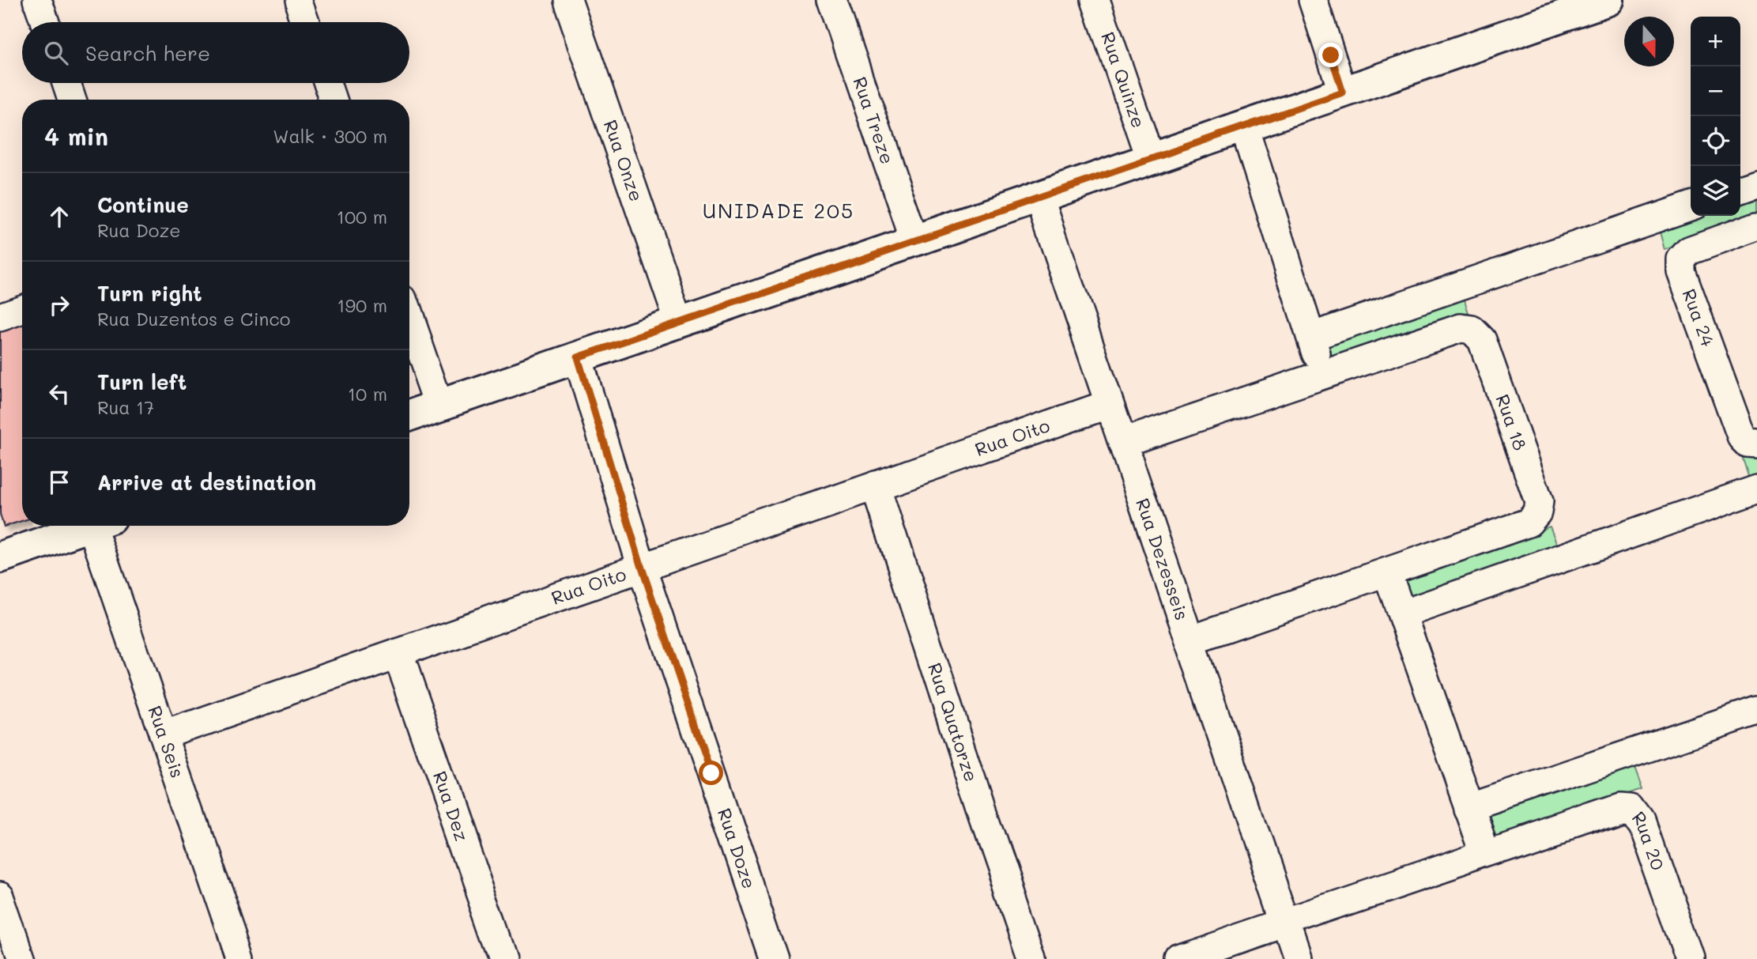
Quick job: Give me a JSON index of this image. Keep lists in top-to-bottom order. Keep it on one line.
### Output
{"streets":{"street":["Rua Quinze","Rua Treze","Rua Onze","Rua 24","Rua 18","Rua Oito","Rua Dezesseis","Rua Quatorze","Rua Seis","Rua Dez","Rua 20","Rua Doze"]},"crossings":[["Rua 18","Rua Dezesseis"],["Rua Oito","Rua Dezesseis"],["Rua Oito","Rua Quatorze"],["Rua Oito","Rua Seis"],["Rua Oito","Rua Dez"],["Rua Oito","Rua Doze"],["Rua Dezesseis","Rua 20"]],"districts":["UNIDADE 205"],"north":"bottom","page":{"map_buttons":["+","−"],"search":"Search here","heading":["4 min","Walk · 300 m"],"list":[["Continue","Rua Doze","100 m"],["Turn right","Rua Duzentos e Cinco","190 m"],["Turn left","Rua 17","10 m"],"Arrive at destination"]}}
